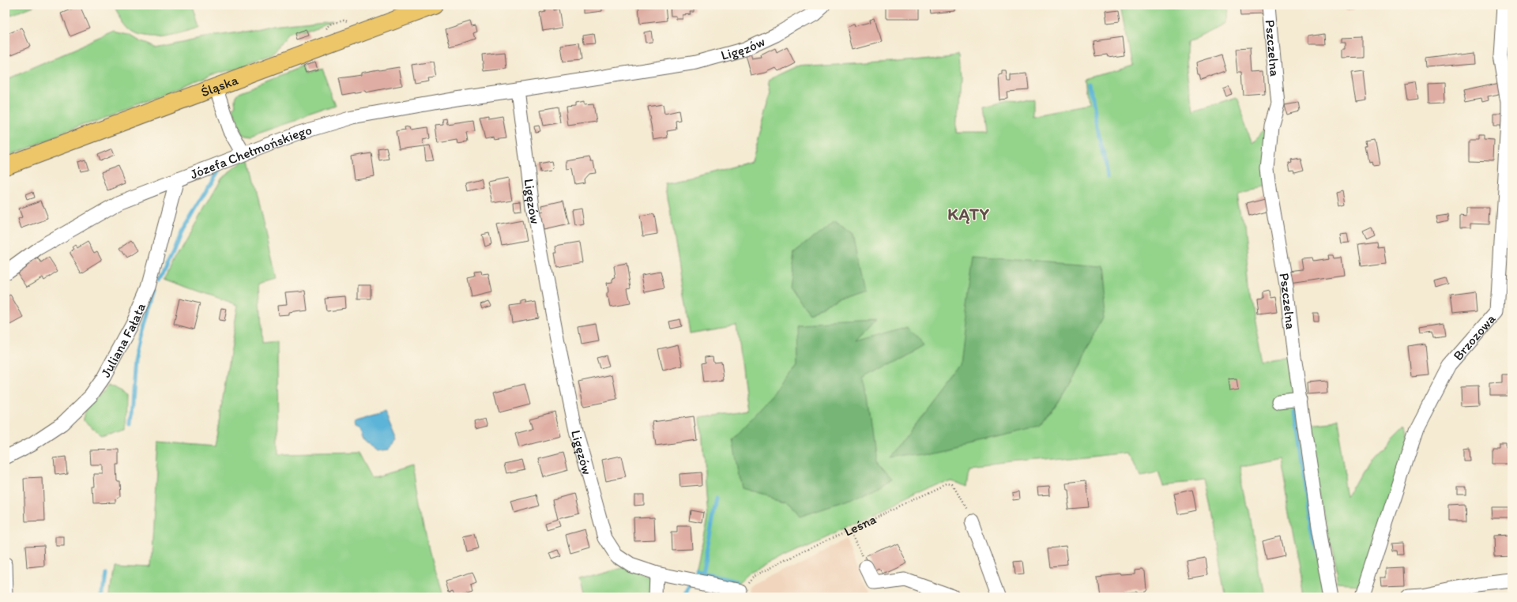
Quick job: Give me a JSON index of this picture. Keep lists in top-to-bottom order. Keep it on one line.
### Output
{"streets":{"main road":["Śląska"],"street":["Ligęzów","Pszczelna","Józefa Chełmońskiego","Brzozowa","Juliana Fałata"],"path":["Leśna"]},"crossings":[["Ligęzów","Józefa Chełmońskiego"],["Józefa Chełmońskiego","Juliana Fałata"]],"districts":["KĄTY"]}
